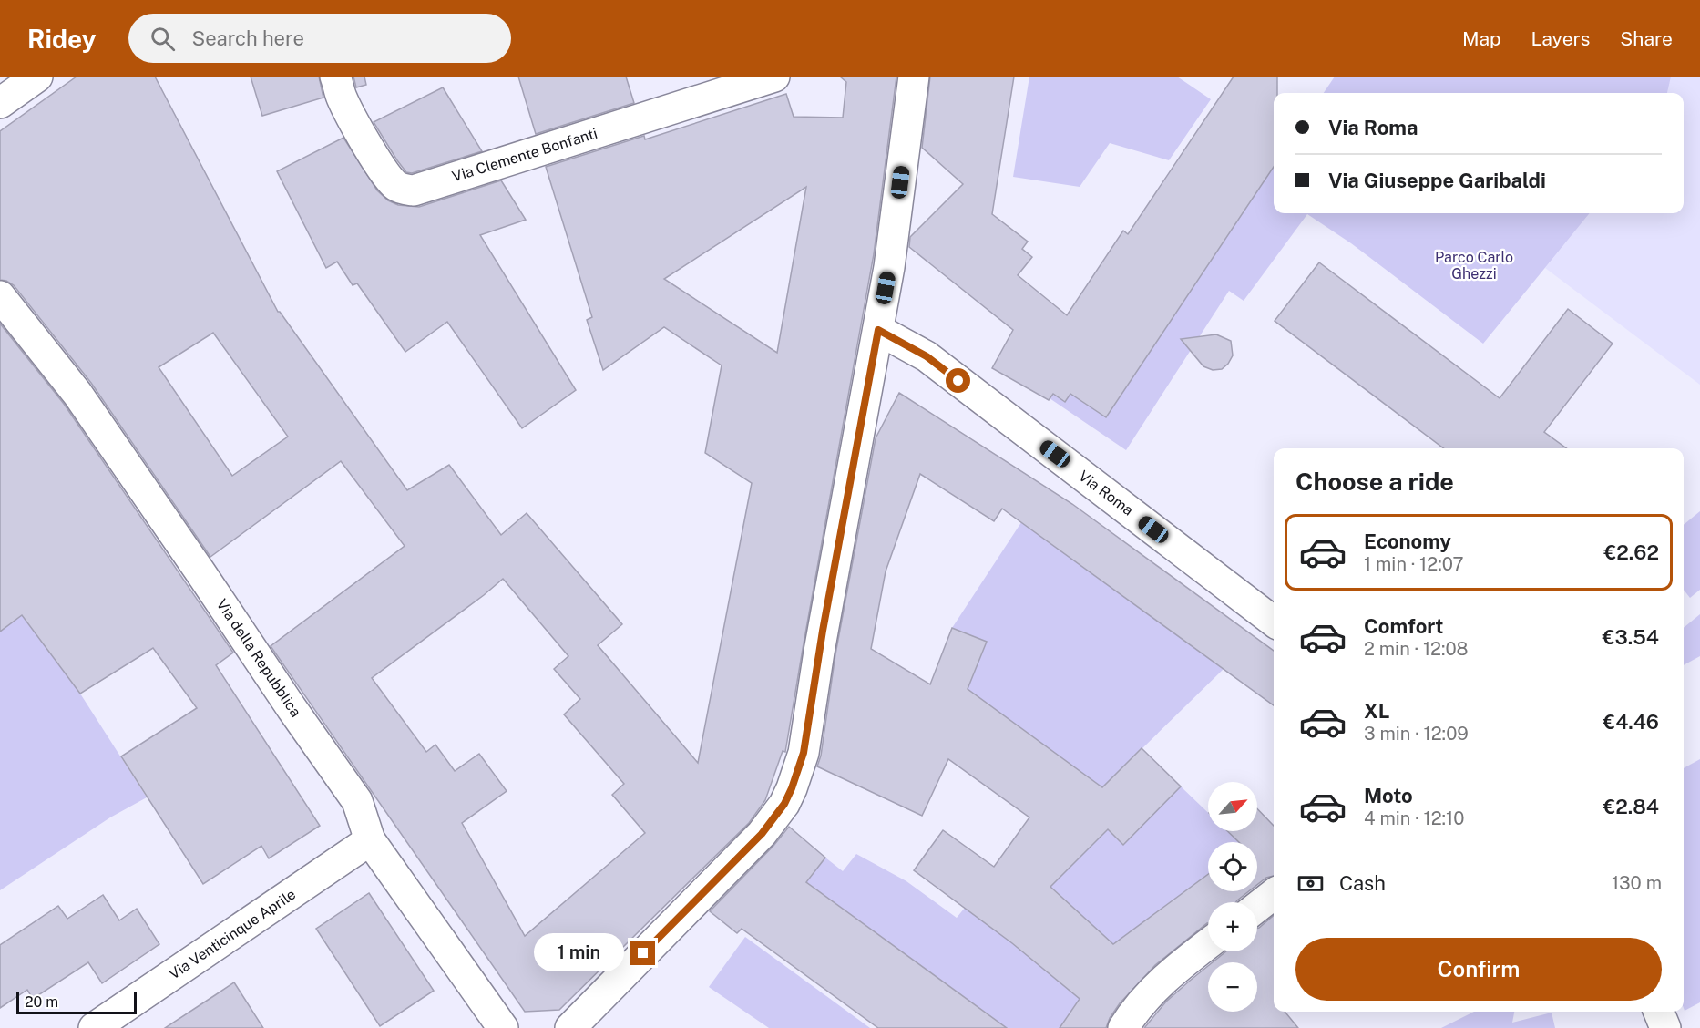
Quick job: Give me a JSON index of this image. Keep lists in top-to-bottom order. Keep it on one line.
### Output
{"streets":{"street":["Via Clemente Bonfanti","Via Roma","Via della Repubblica","Via Venticinque Aprile"]},"crossings":[["Via della Repubblica","Via Venticinque Aprile"]],"parks":["Parco Carlo Ghezzi"],"scale_bar":"20 m","north":"top right","page":{"header":"Ridey","search":"Search here","nav":["Map","Layers","Share"],"banner":["Via Roma","Via Giuseppe Garibaldi"],"heading":"Choose a ride","list":[{"name":"Economy","note":"1 min · 12:07","value":"€2.62"},{"name":"Comfort","note":"2 min · 12:08","value":"€3.54"},{"name":"XL","note":"3 min · 12:09","value":"€4.46"},{"name":"Moto","note":"4 min · 12:10","value":"€2.84"}],"map_buttons":["+","−"],"pay":["Cash","130 m"],"buttons":"Confirm","bubble":"1 min","scale":"20 m"}}
